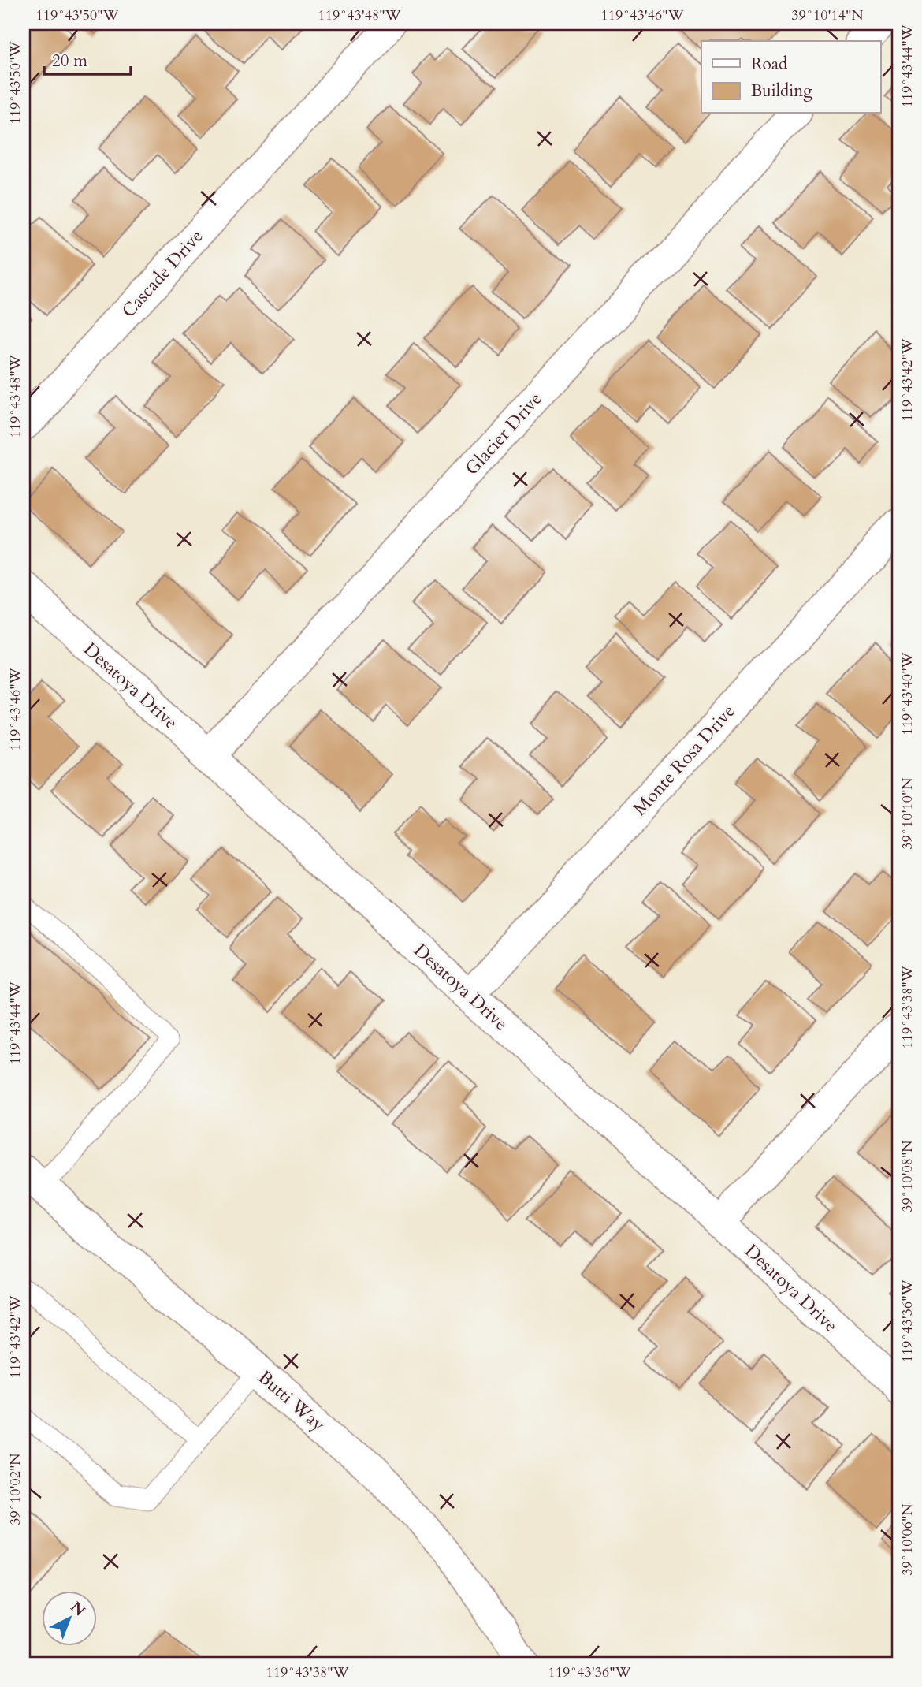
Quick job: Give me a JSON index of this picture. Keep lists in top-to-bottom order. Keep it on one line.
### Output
{"streets":{"street":["Cascade Drive","Glacier Drive","Desatoya Drive","Monte Rosa Drive","Butti Way"]},"crossings":[["Glacier Drive","Desatoya Drive"],["Desatoya Drive","Monte Rosa Drive"]],"legend":["Road","Building"],"scale_bar":"20 m","north":"top right","coordinates":["119°43'50\"W","119°43'48\"W","119°43'46\"W","39°10'14\"N","119°43'44\"W","119°43'42\"W","119°43'40\"W","39°10'10\"N","119°43'38\"W","39°10'08\"N","119°43'36\"W","39°10'02\"N","39°10'06\"N"]}
